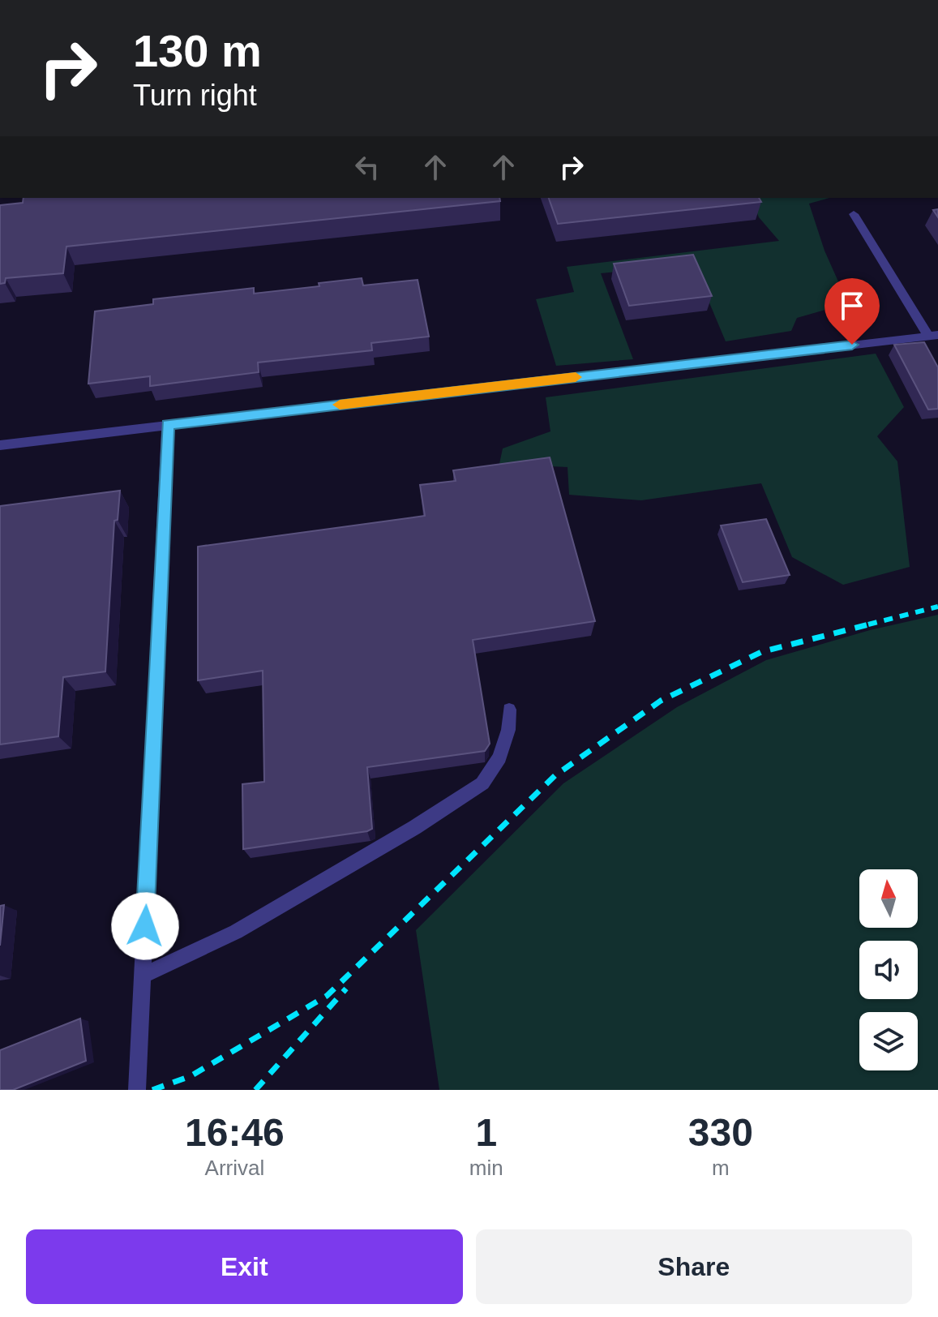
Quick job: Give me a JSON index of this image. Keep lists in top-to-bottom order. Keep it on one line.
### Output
{"north":"top","page":{"turn":["130 m","Turn right"],"eta":["16:46","Arrival","1","min","330","m"],"buttons":["Exit","Share"]}}
